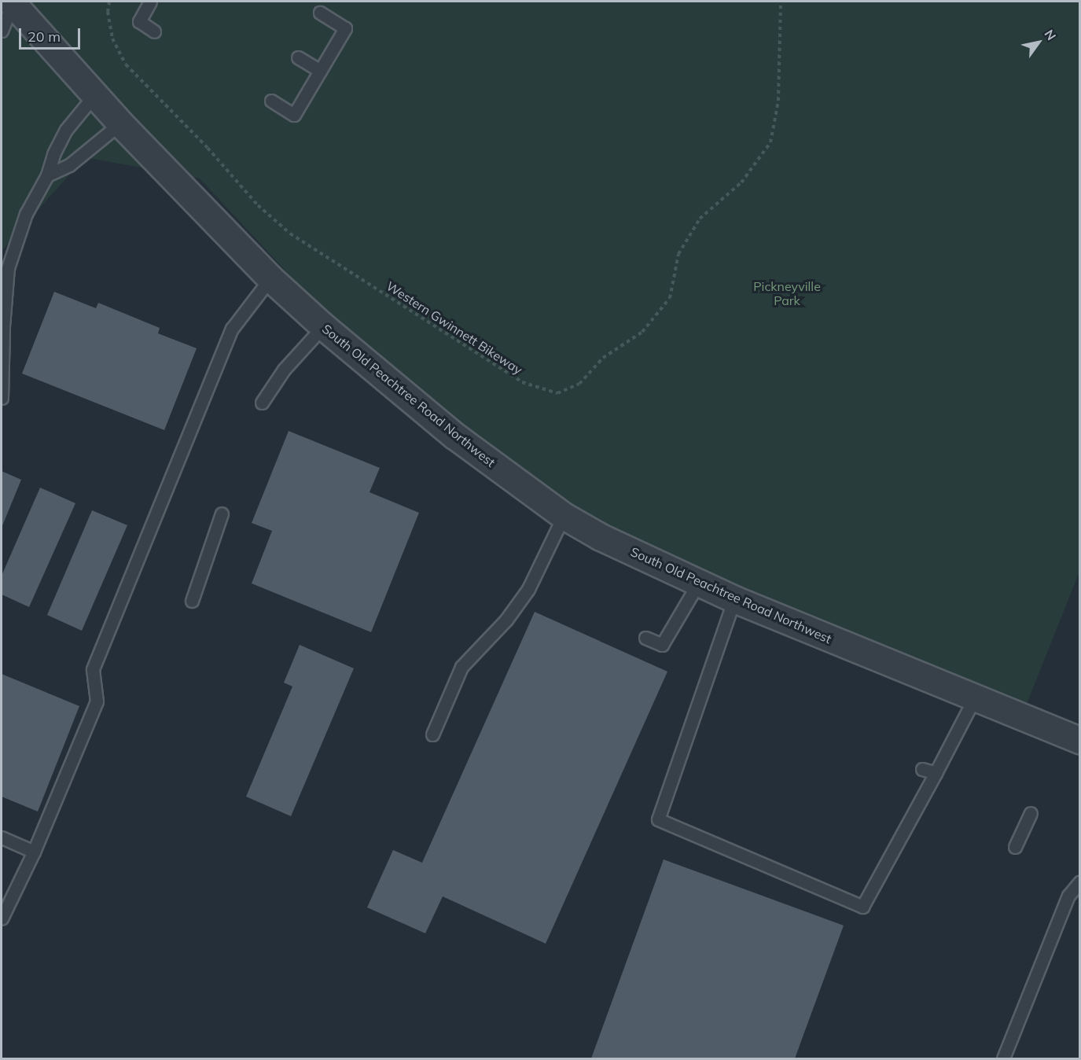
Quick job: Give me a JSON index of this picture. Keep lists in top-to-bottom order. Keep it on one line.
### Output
{"streets":{"street":["South Old Peachtree Road Northwest"],"path":["Western Gwinnett Bikeway"]},"parks":["Pickneyville Park"],"scale_bar":"20 m","north":"top right"}
